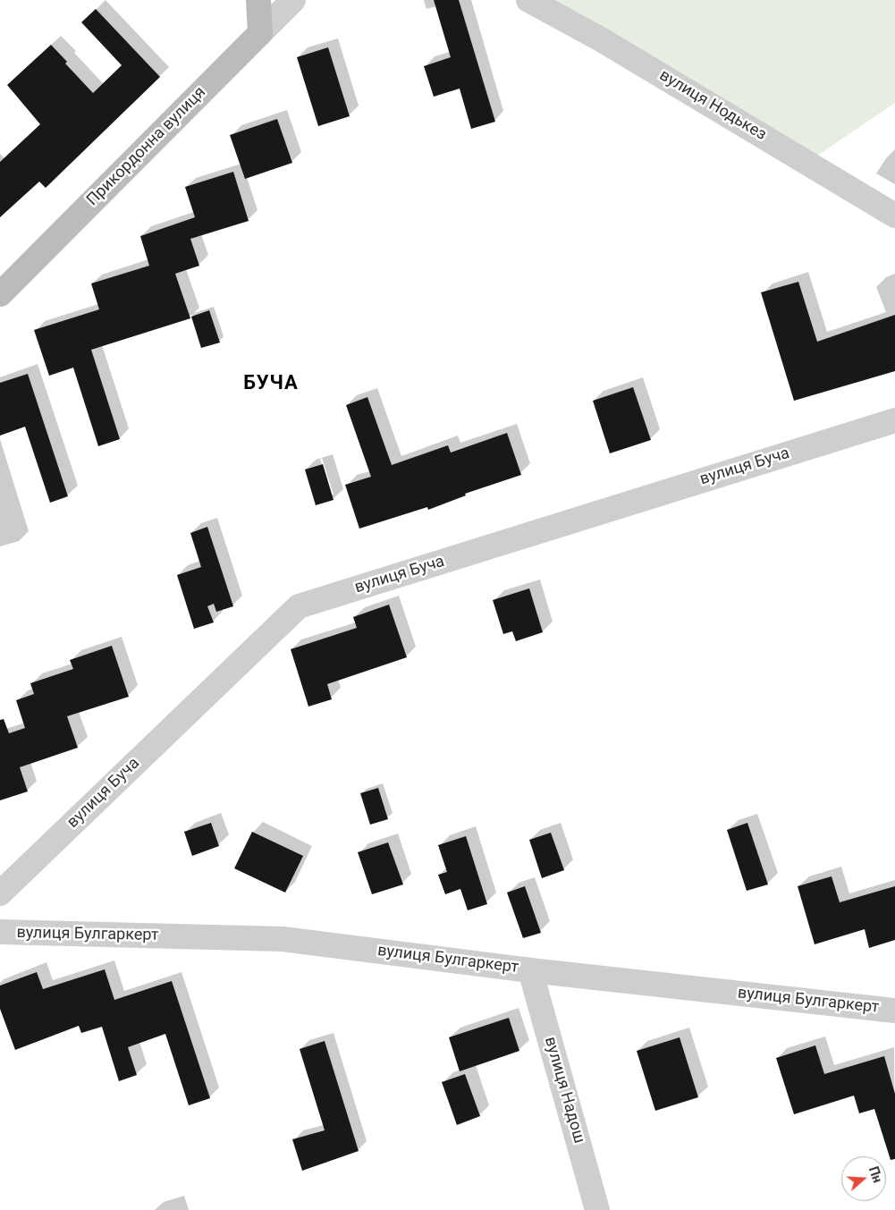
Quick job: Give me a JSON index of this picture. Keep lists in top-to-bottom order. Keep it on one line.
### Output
{"streets":{"main road":["Прикордонна вулиця"],"street":["вулиця Нодькез","вулиця Буча","вулиця Булгаркерт","вулиця Надош"]},"crossings":[["вулиця Булгаркерт","вулиця Надош"]],"districts":["БУЧА"],"north":"right"}
